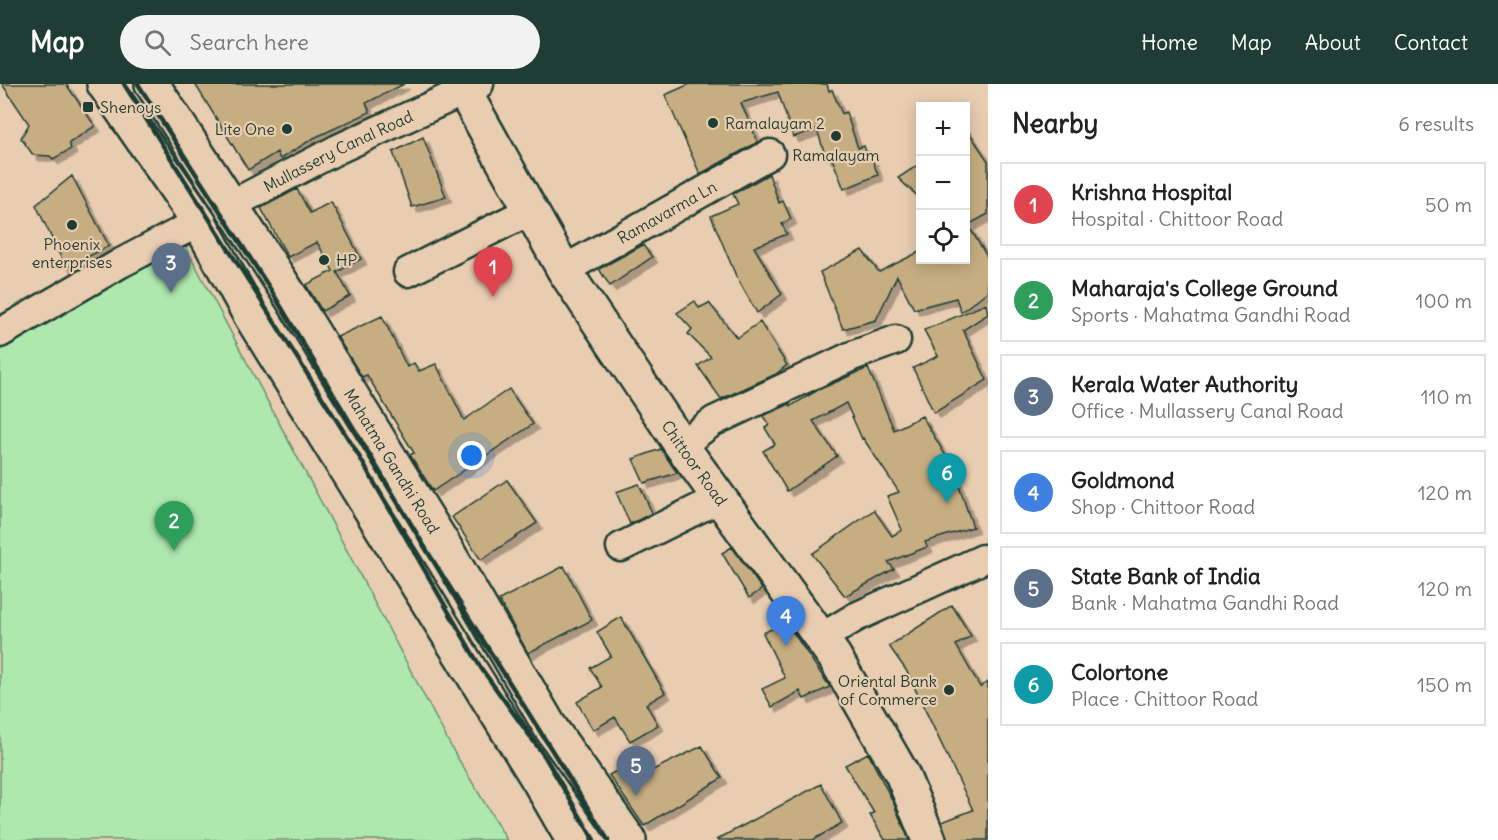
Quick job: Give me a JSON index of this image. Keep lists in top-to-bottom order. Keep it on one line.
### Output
{"streets":{"main road":["Mahatma Gandhi Road","Chittoor Road"],"street":["Mullassery Canal Road","Ramavarma Ln"]},"crossings":[["Mullassery Canal Road","Mahatma Gandhi Road"],["Mullassery Canal Road","Chittoor Road"],["Ramavarma Ln","Chittoor Road"]],"places":{"transit":["Shenoys"],"other":["Ramalayam 2","Lite One","Ramalayam","Phoenix enterprises","HP","Oriental Bank of Commerce"]},"page":{"header":"Map","search":"Search here","nav":["Home","Map","About","Contact"],"heading":["Nearby","6 results"],"map_buttons":["+","−"],"list":[{"mark":"1","name":"Krishna Hospital","note":"Hospital · Chittoor Road","value":"50 m"},{"mark":"2","name":"Maharaja's College Ground","note":"Sports · Mahatma Gandhi Road","value":"100 m"},{"mark":"3","name":"Kerala Water Authority","note":"Office · Mullassery Canal Road","value":"110 m"},{"mark":"4","name":"Goldmond","note":"Shop · Chittoor Road","value":"120 m"},{"mark":"5","name":"State Bank of India","note":"Bank · Mahatma Gandhi Road","value":"120 m"},{"mark":"6","name":"Colortone","note":"Place · Chittoor Road","value":"150 m"}],"pins":["3","1","6","2","4","5"]}}
